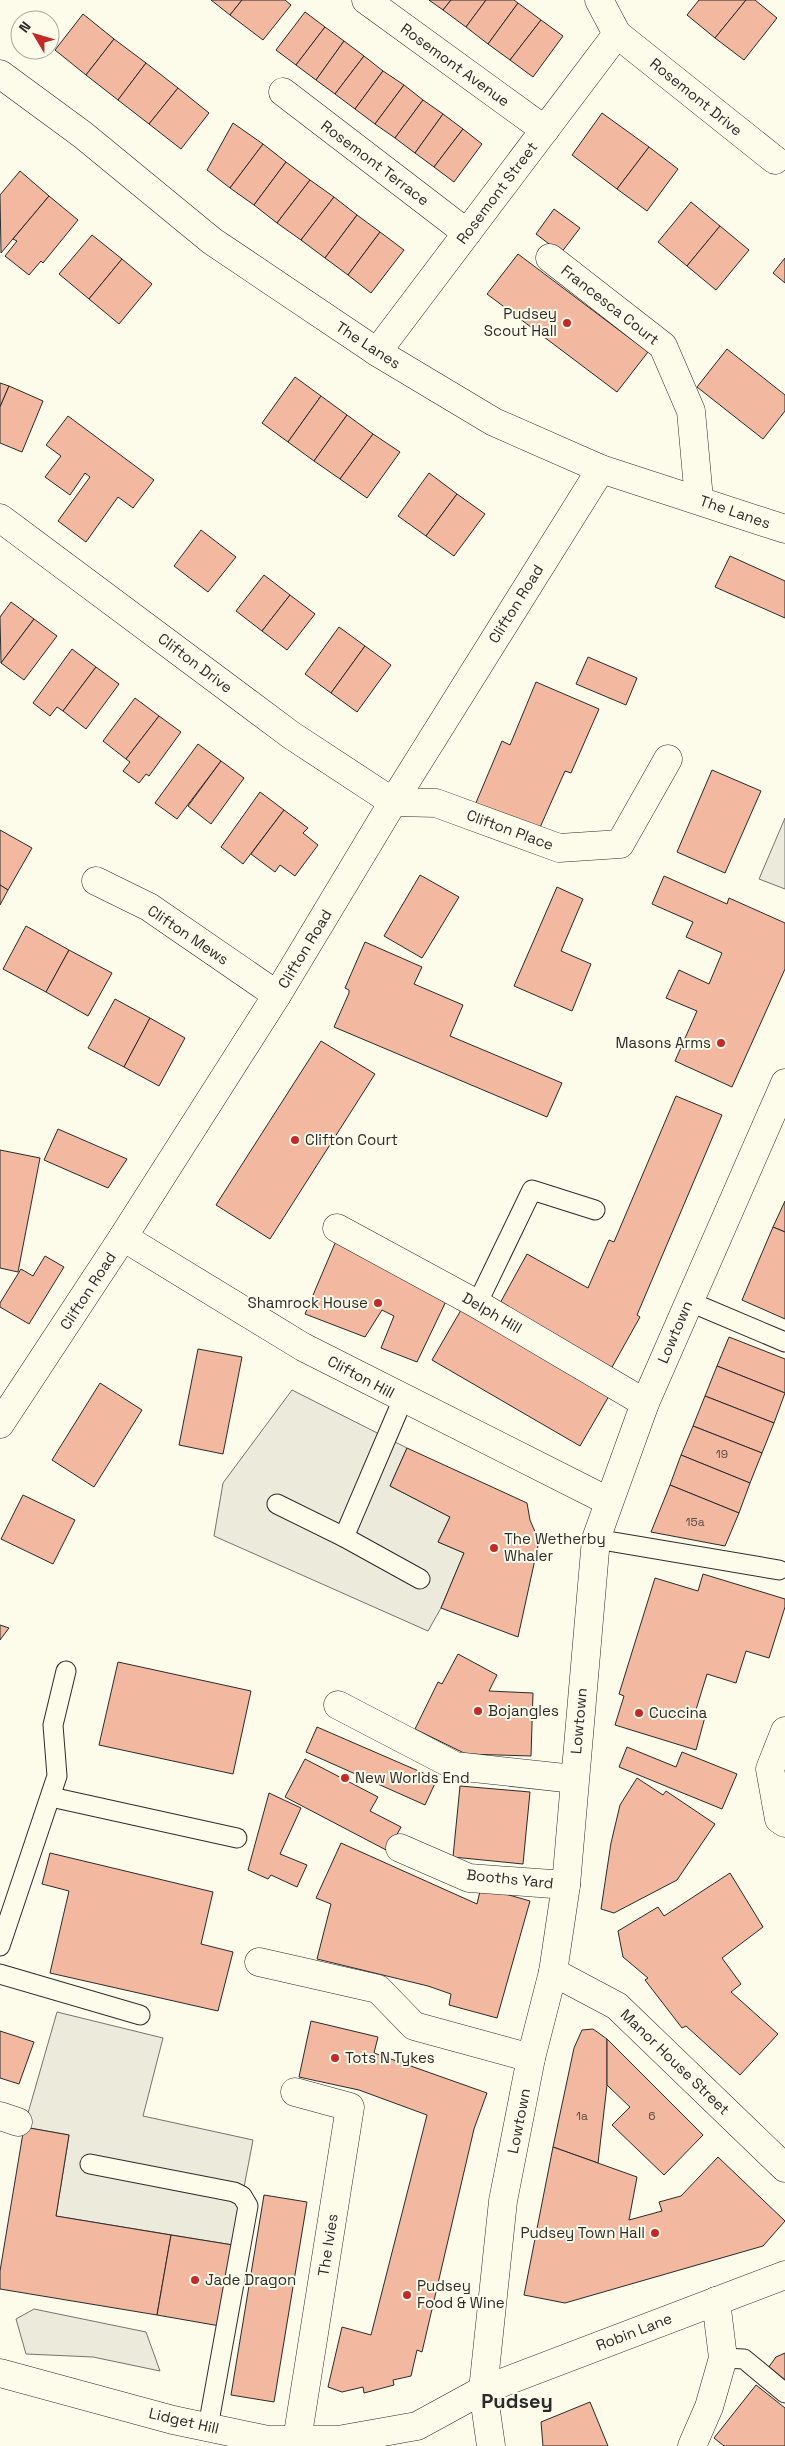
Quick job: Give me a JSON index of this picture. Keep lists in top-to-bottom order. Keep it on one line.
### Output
{"streets":{"street":["Rosemont Avenue","Rosemont Drive","Rosemont Terrace","Rosemont Street","Francesca Court","The Lanes","Clifton Road","Clifton Drive","Clifton Place","Clifton Mews","Delph Hill","Lowtown","Clifton Hill","Booths Yard","Manor House Street","The Ivies","Robin Lane","Lidget Hill"]},"crossings":[["Rosemont Avenue","Rosemont Street"],["Rosemont Drive","Rosemont Street"],["Rosemont Terrace","Rosemont Street"],["Rosemont Street","The Lanes"],["Francesca Court","The Lanes"],["The Lanes","Clifton Road"],["Clifton Road","Clifton Drive"],["Clifton Road","Clifton Place"],["Clifton Road","Clifton Mews"],["Clifton Road","Clifton Hill"],["Clifton Drive","Clifton Place"],["Delph Hill","Lowtown"],["Lowtown","Clifton Hill"],["Lowtown","Booths Yard"],["Lowtown","Manor House Street"],["Lowtown","Robin Lane"],["Lowtown","Lidget Hill"],["The Ivies","Lidget Hill"],["Robin Lane","Lidget Hill"]],"districts":["Pudsey"],"places":["Pudsey Scout Hall","Masons Arms","Clifton Court","Shamrock House","The Wetherby Whaler","Bojangles","Cuccina","New Worlds End","Tots N Tykes","Pudsey Town Hall","Jade Dragon","Pudsey Food & Wine"],"house_numbers":["19","15a","1a","6"],"north":"top left"}
